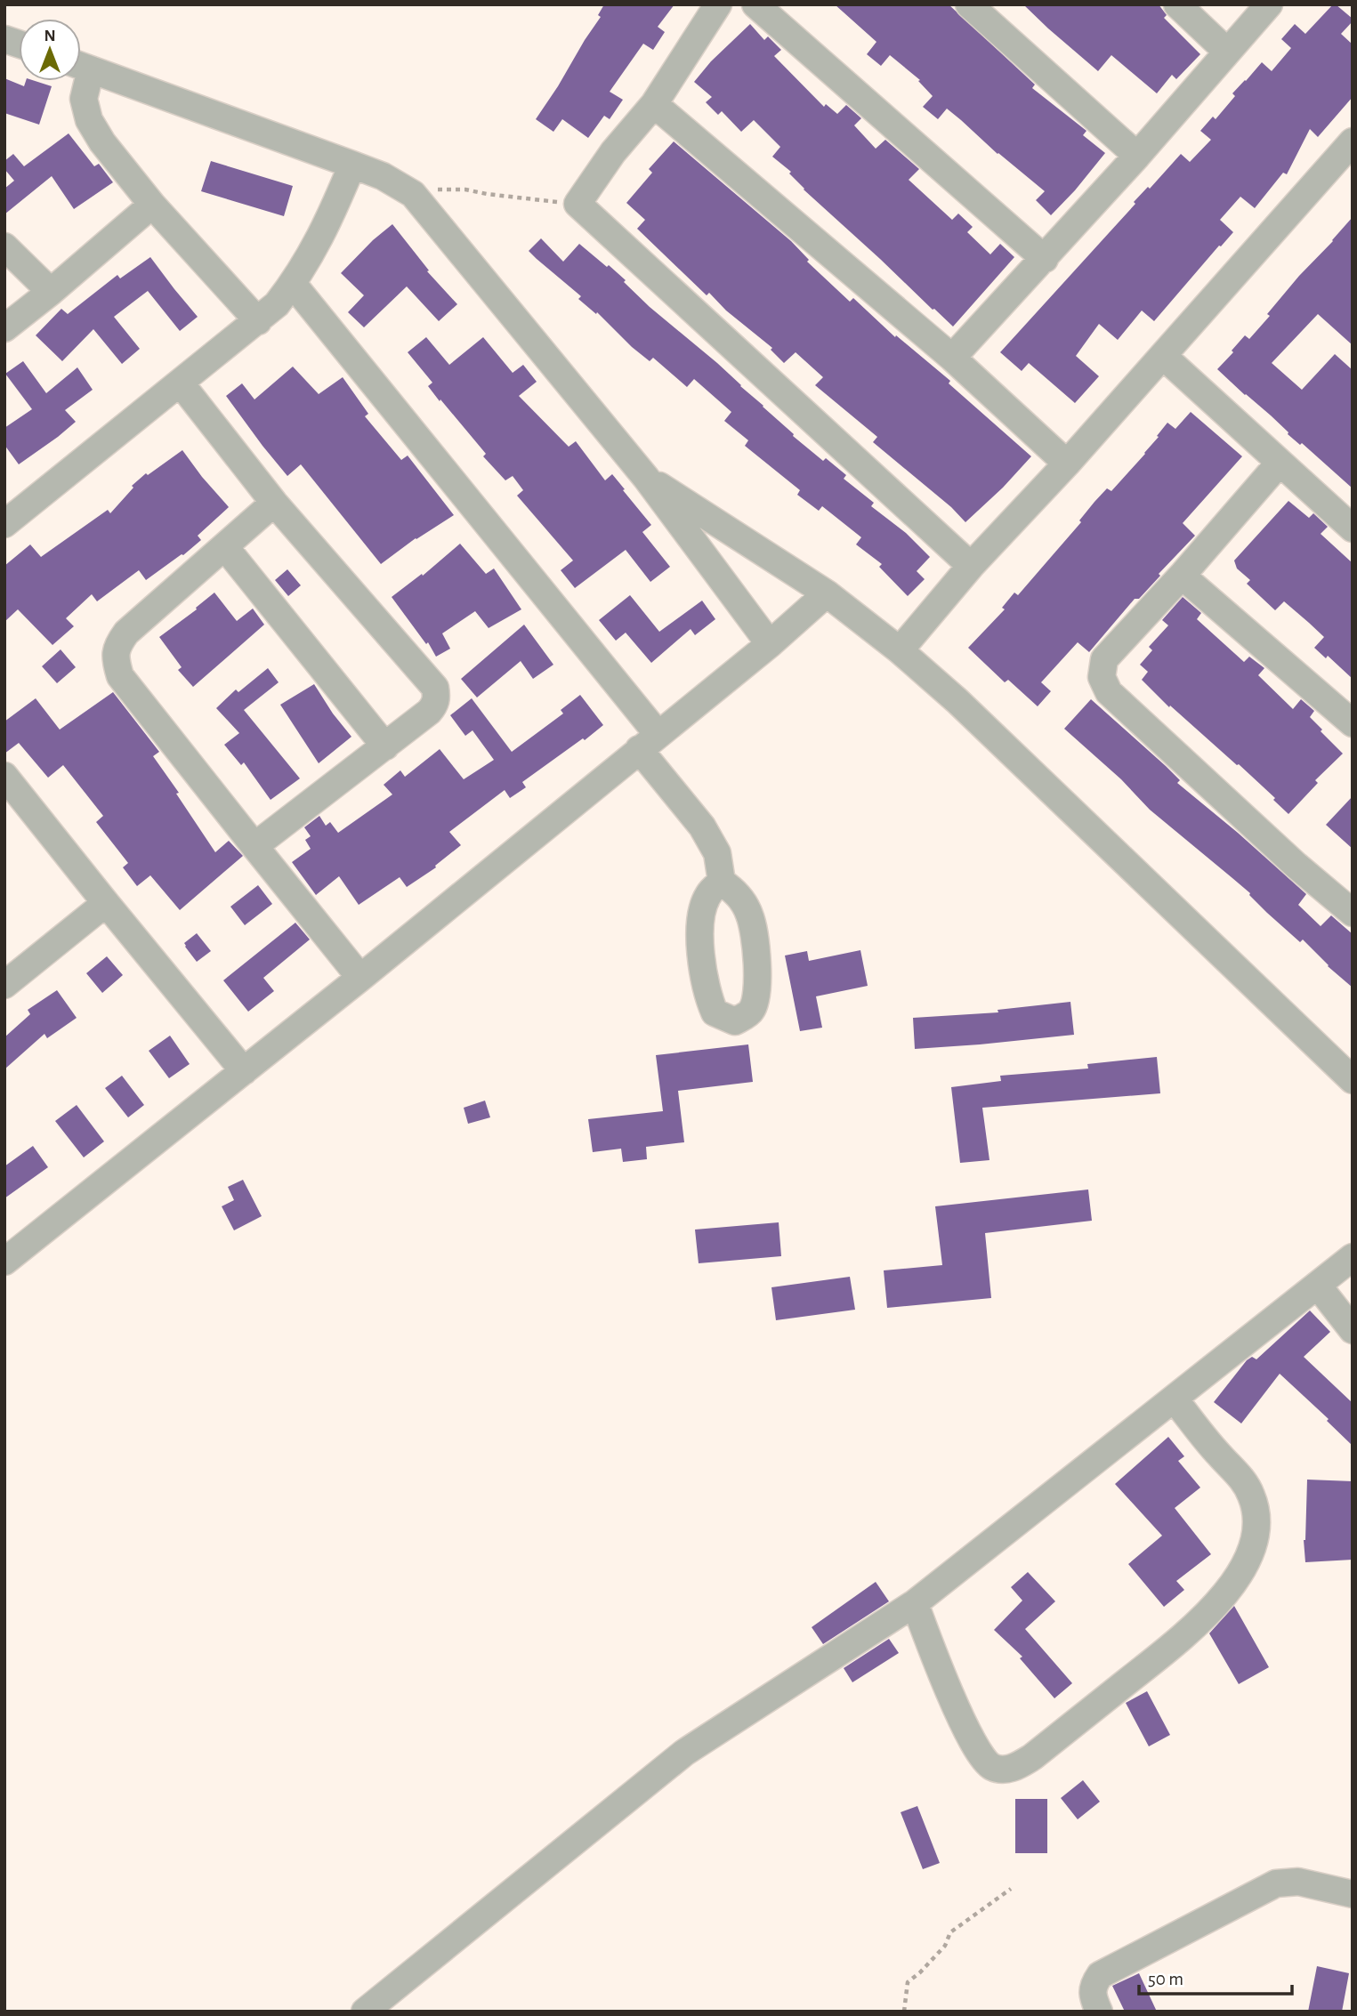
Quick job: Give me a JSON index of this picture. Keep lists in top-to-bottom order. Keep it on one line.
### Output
{"scale_bar":"50 m","north":"top"}
